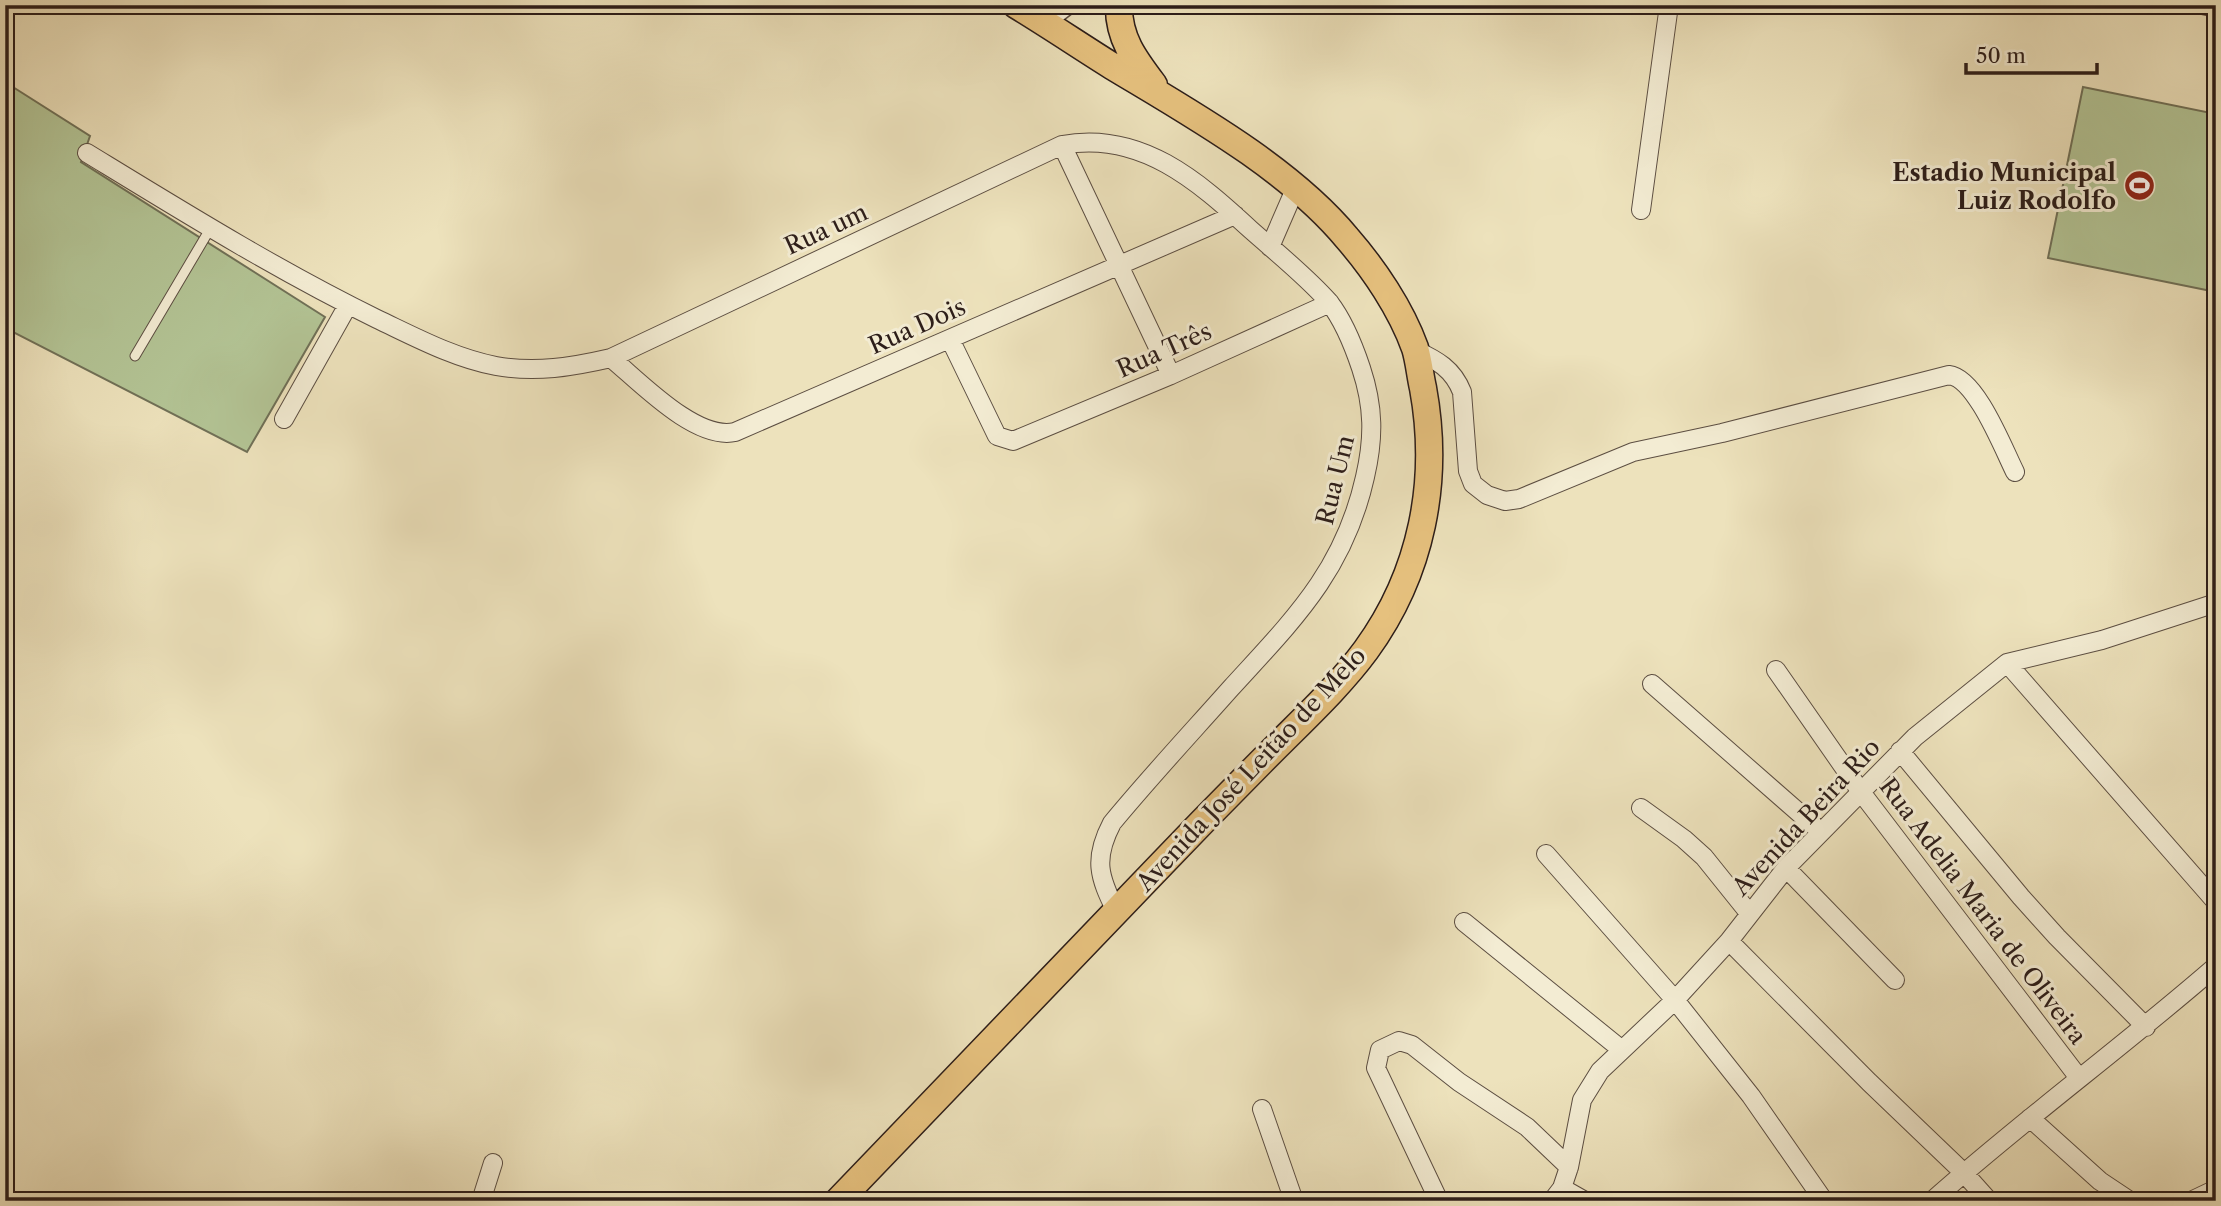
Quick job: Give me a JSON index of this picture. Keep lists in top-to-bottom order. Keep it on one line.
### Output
{"streets":{"main road":["Avenida José Leitão de Melo"],"street":["Rua um","Rua Dois","Rua Três","Rua Um","Avenida Beira Rio","Rua Adelia Maria de Oliveira"]},"crossings":[["Rua um","Rua Dois"],["Rua um","Rua Um"],["Rua Dois","Rua Três"],["Rua Dois","Rua Um"],["Rua Três","Rua Um"],["Rua Um","Avenida José Leitão de Melo"],["Avenida Beira Rio","Rua Adelia Maria de Oliveira"]],"places":{"sports":["Estadio Municipal Luiz Rodolfo"]},"scale_bar":"50 m"}
